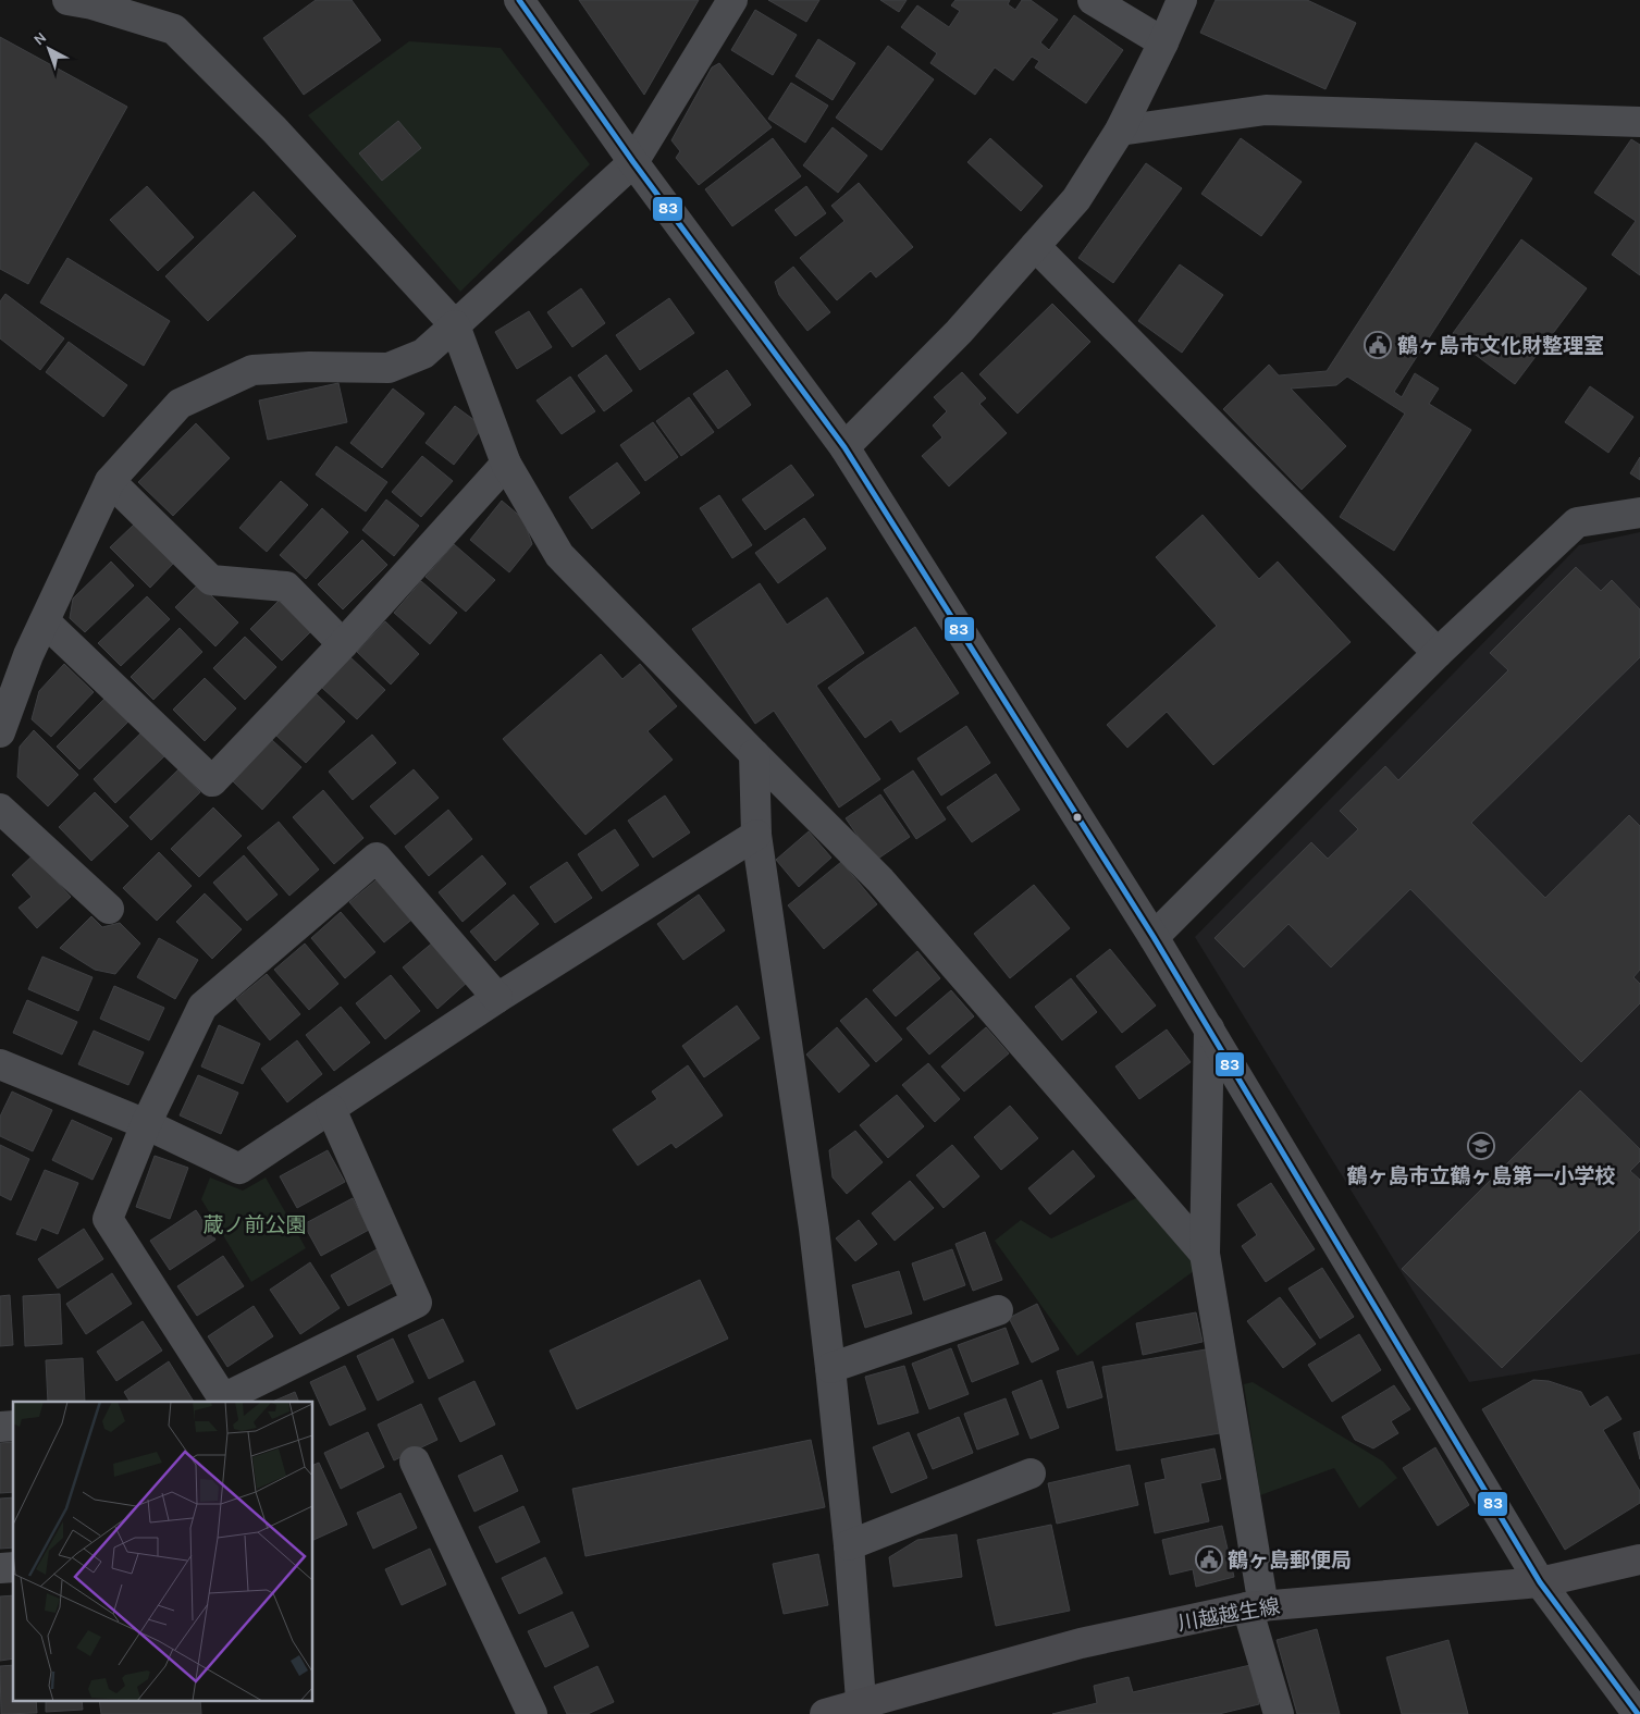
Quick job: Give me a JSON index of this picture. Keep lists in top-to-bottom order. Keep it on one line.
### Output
{"streets":{"main road":["川越越生線"]},"parks":["蔵ノ前公園"],"places":{"public building":["鶴ヶ島市文化財整理室","鶴ヶ島郵便局"],"school or university":["鶴ヶ島市立鶴ヶ島第一小学校"]},"lines":["transit line 83"],"north":"top left"}
